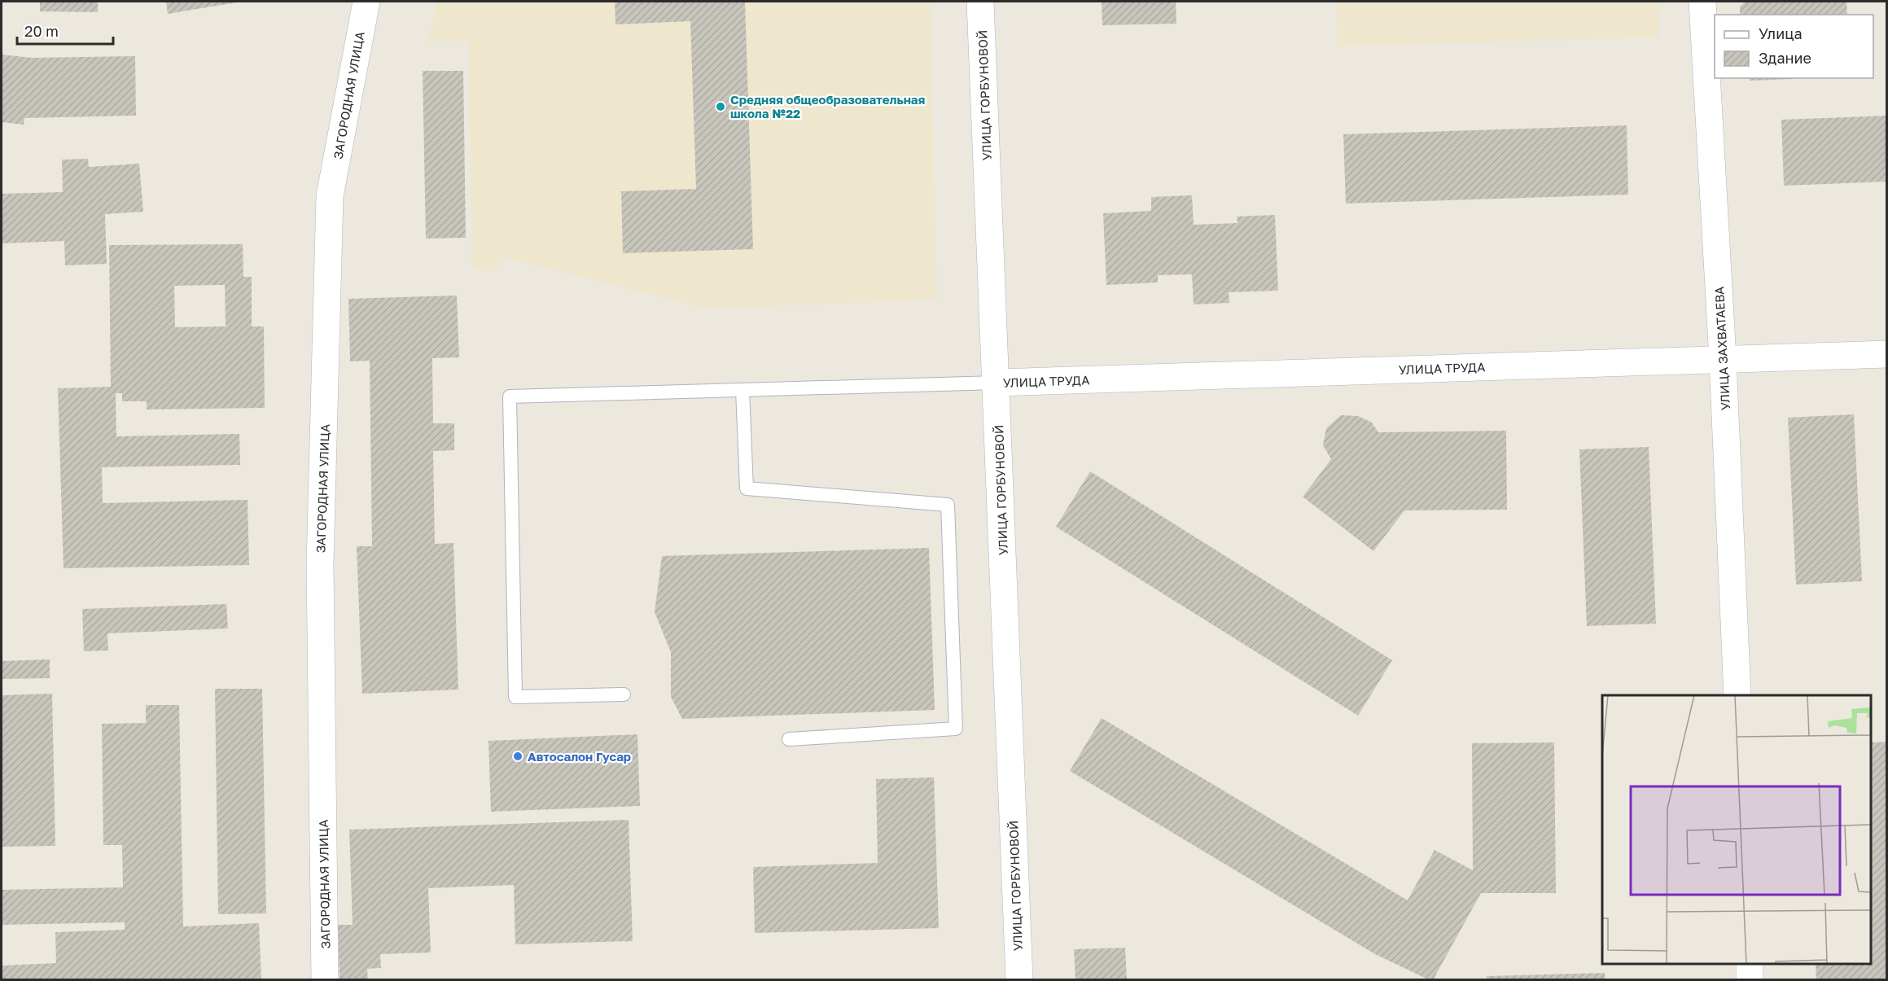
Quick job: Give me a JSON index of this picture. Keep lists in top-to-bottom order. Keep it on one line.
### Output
{"streets":{"street":["ЗАГОРОДНАЯ УЛИЦА","УЛИЦА ГОРБУНОВОЙ","УЛИЦА ЗАХВАТАЕВА","УЛИЦА ТРУДА"]},"crossings":[["УЛИЦА ГОРБУНОВОЙ","УЛИЦА ТРУДА"],["УЛИЦА ЗАХВАТАЕВА","УЛИЦА ТРУДА"]],"places":["Средняя общеобразовательная школа №22","Автосалон Гусар"],"legend":["Улица","Здание"],"scale_bar":"20 m"}
